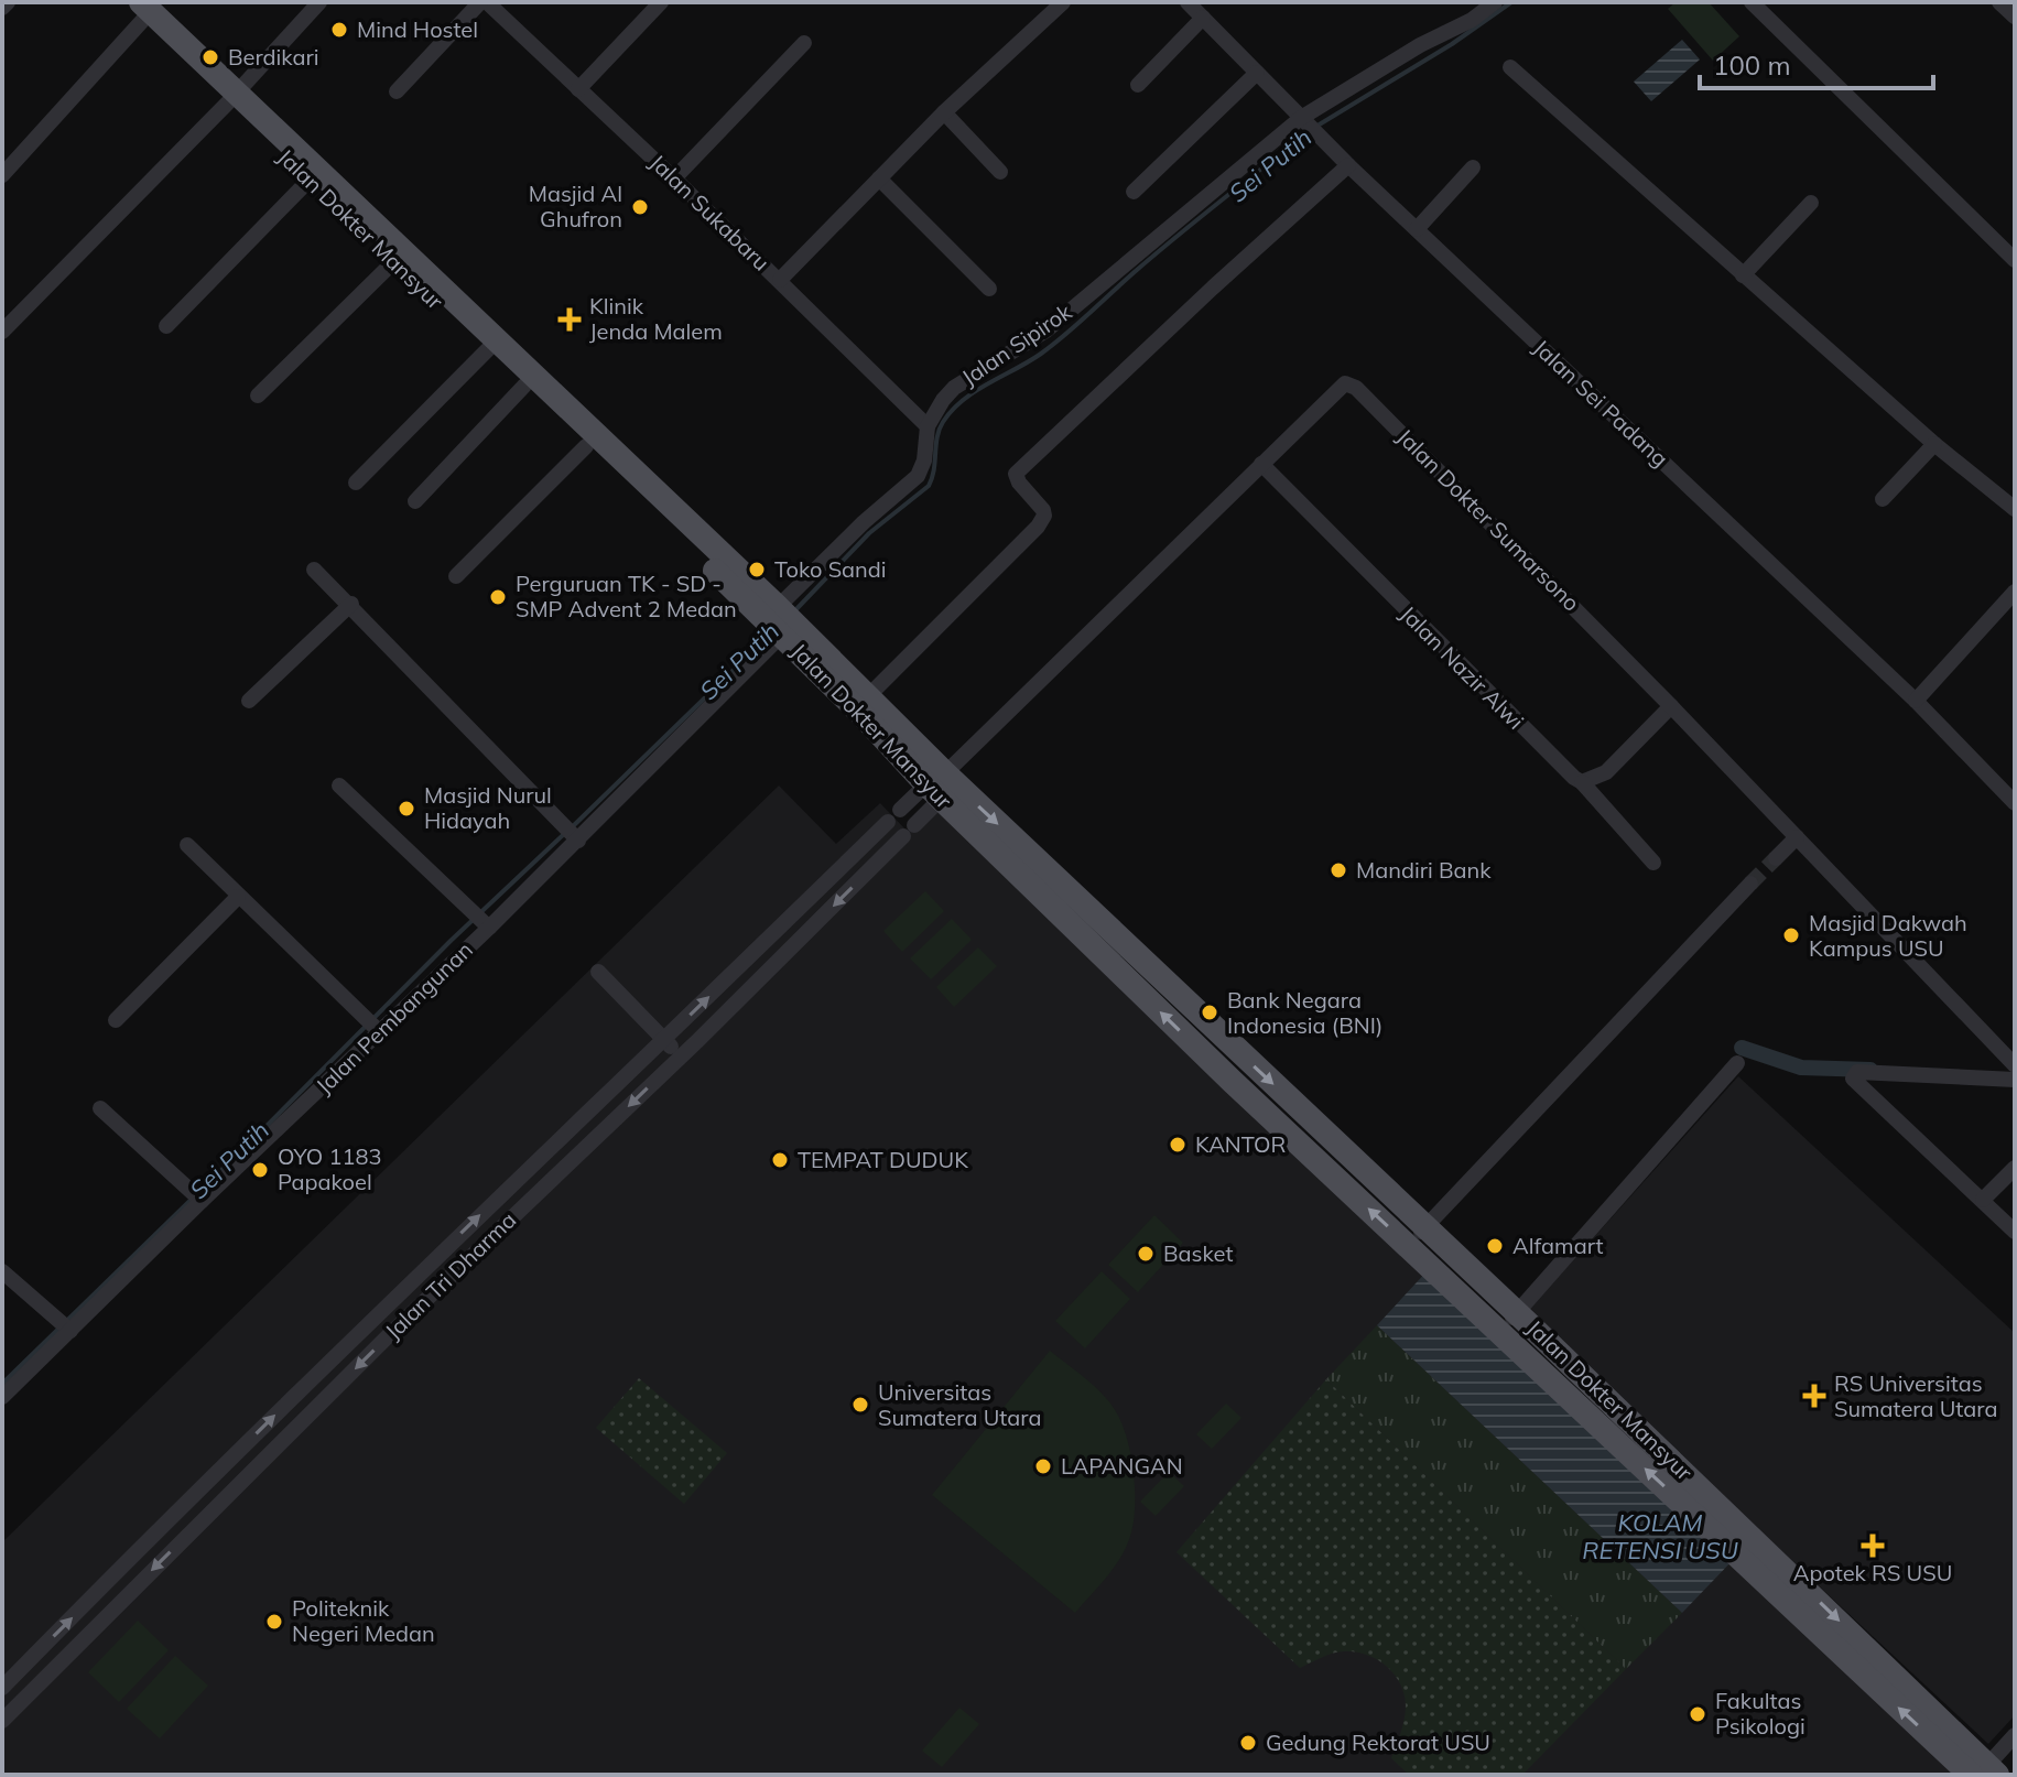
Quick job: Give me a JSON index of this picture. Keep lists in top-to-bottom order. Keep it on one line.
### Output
{"streets":{"main road":["Jalan Dokter Mansyur"],"street":["Jalan Sukabaru","Jalan Sipirok","Jalan Sei Padang","Jalan Dokter Sumarsono","Jalan Nazir Alwi","Jalan Pembangunan","Jalan Tri Dharma"]},"crossings":[["Jalan Sukabaru","Jalan Sipirok"],["Jalan Dokter Mansyur","Jalan Sipirok"],["Jalan Dokter Mansyur","Jalan Dokter Sumarsono"],["Jalan Dokter Mansyur","Jalan Pembangunan"],["Jalan Dokter Mansyur","Jalan Tri Dharma"],["Jalan Sipirok","Jalan Sei Padang"],["Jalan Sipirok","Jalan Pembangunan"],["Jalan Dokter Sumarsono","Jalan Nazir Alwi"],["Jalan Dokter Sumarsono","Jalan Tri Dharma"]],"water":["Sei Putih","KOLAM RETENSI USU"],"places":{"other":["Mind Hostel","Berdikari","Masjid Al Ghufron","Toko Sandi","Perguruan TK - SD - SMP Advent 2 Medan","Masjid Nurul Hidayah","Mandiri Bank","Masjid Dakwah Kampus USU","Bank Negara Indonesia (BNI)","KANTOR","TEMPAT DUDUK","OYO 1183 Papakoel","Alfamart","Basket","Universitas Sumatera Utara","LAPANGAN","Politeknik Negeri Medan","Fakultas Psikologi","Gedung Rektorat USU"],"health":["Klinik Jenda Malem","RS Universitas Sumatera Utara","Apotek RS USU"]},"scale_bar":"100 m"}
